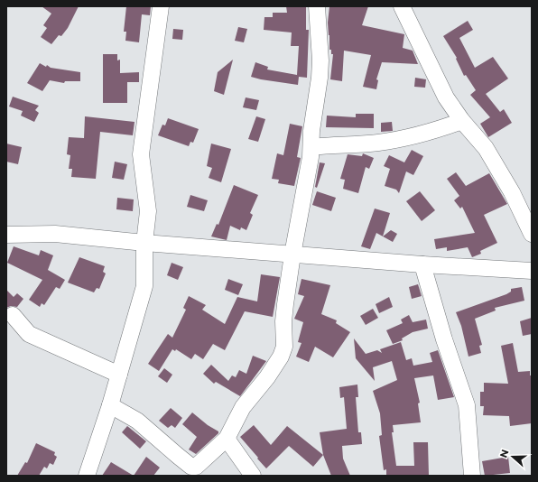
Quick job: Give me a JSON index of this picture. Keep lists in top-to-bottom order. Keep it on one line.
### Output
{"north":"left"}
